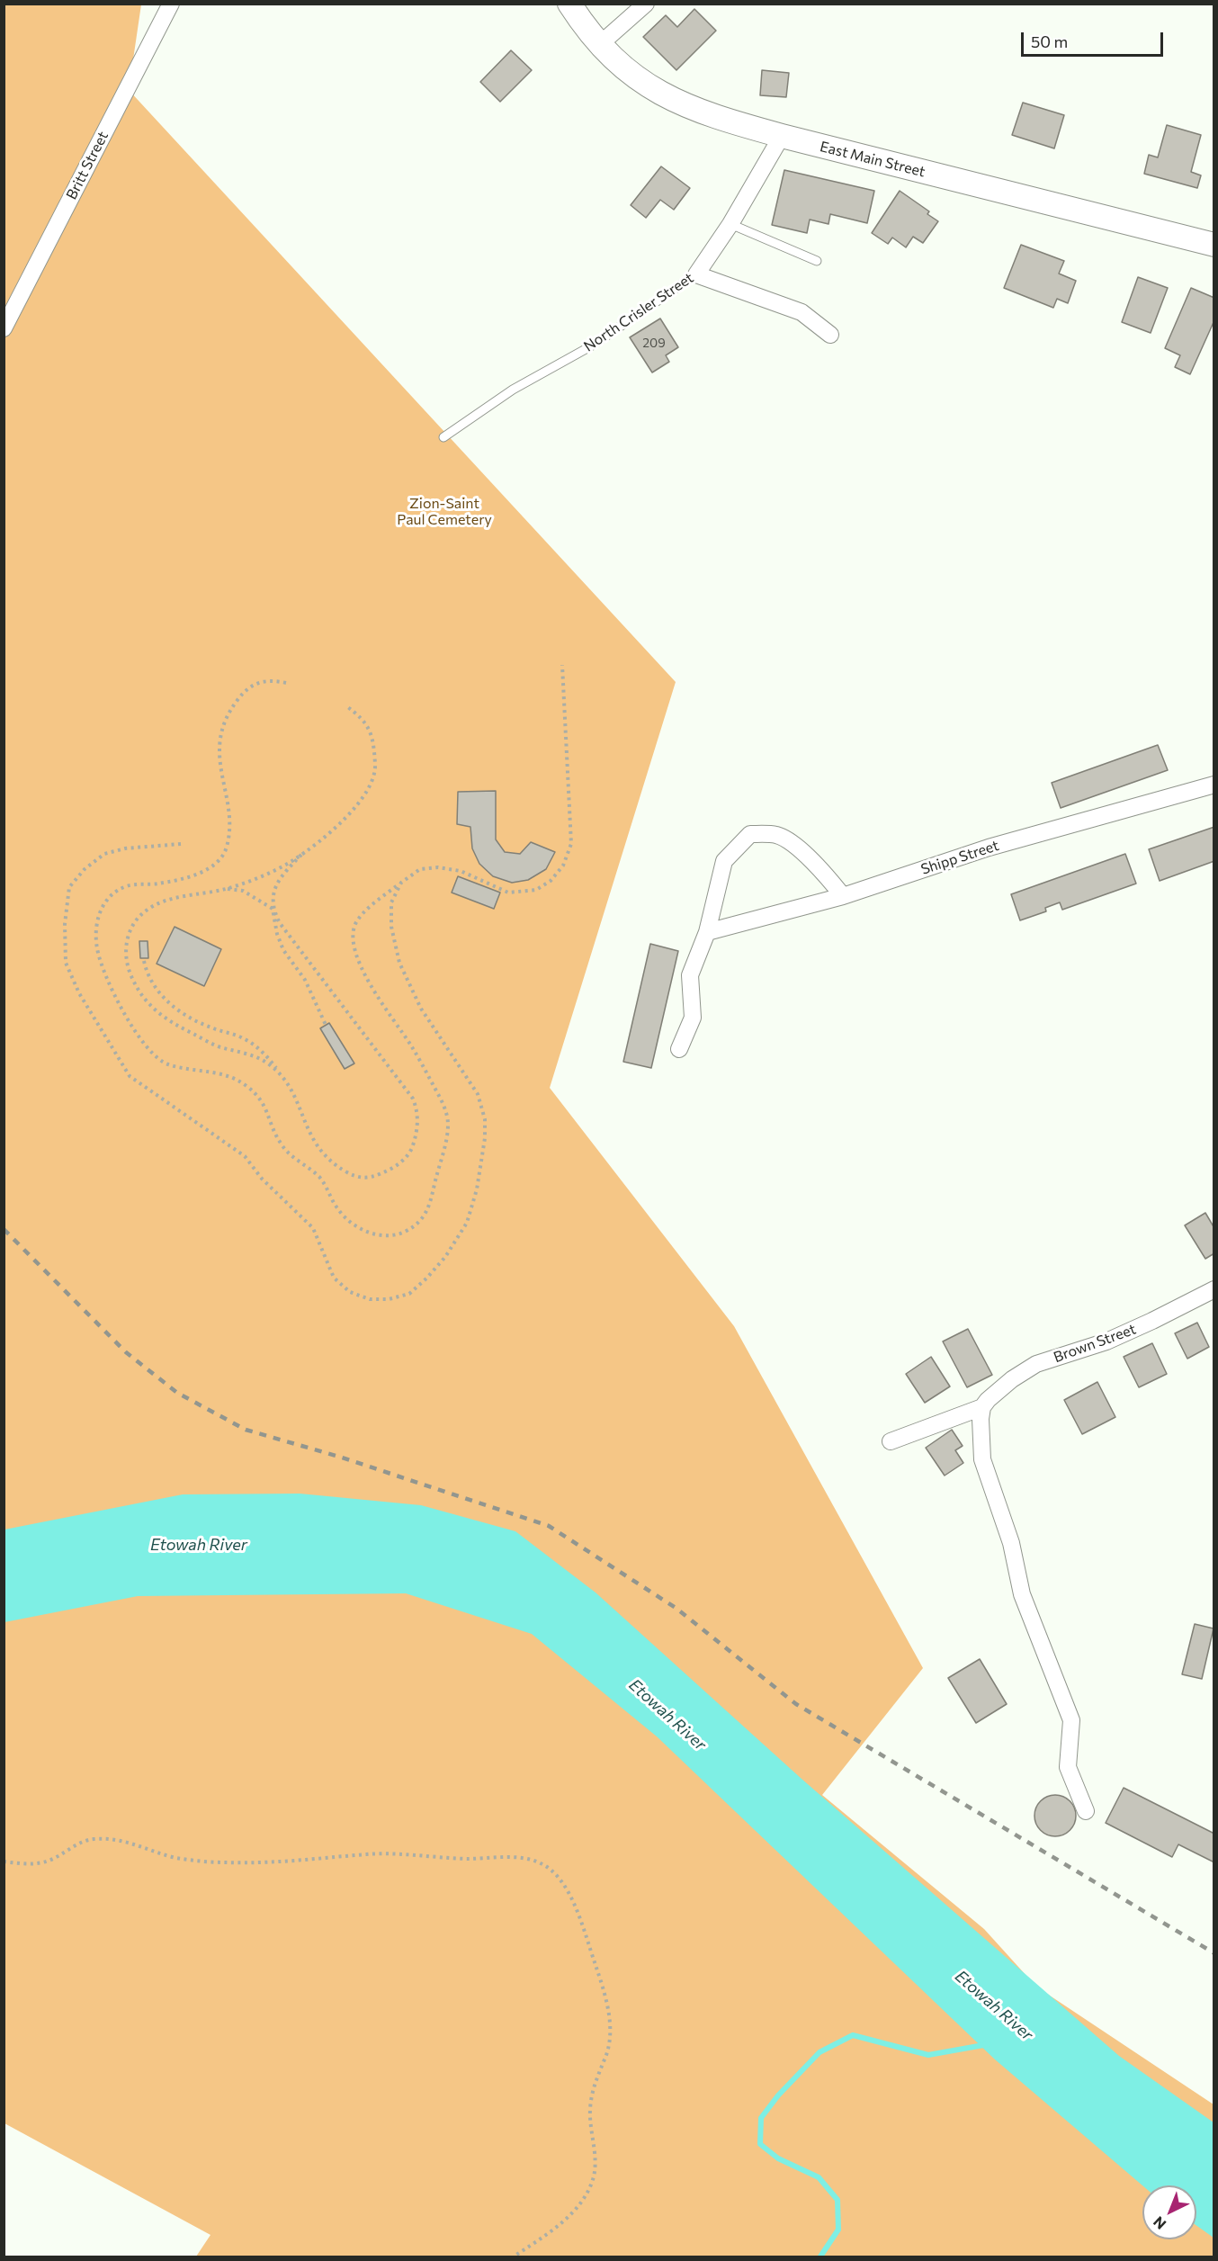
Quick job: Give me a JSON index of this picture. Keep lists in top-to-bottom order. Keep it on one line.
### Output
{"streets":{"main road":["East Main Street"],"street":["Britt Street","North Crisler Street","Shipp Street","Brown Street"]},"crossings":[["East Main Street","North Crisler Street"]],"water":["Etowah River"],"parks":["Zion-Saint Paul Cemetery"],"house_numbers":["209"],"scale_bar":"50 m","north":"bottom left"}
